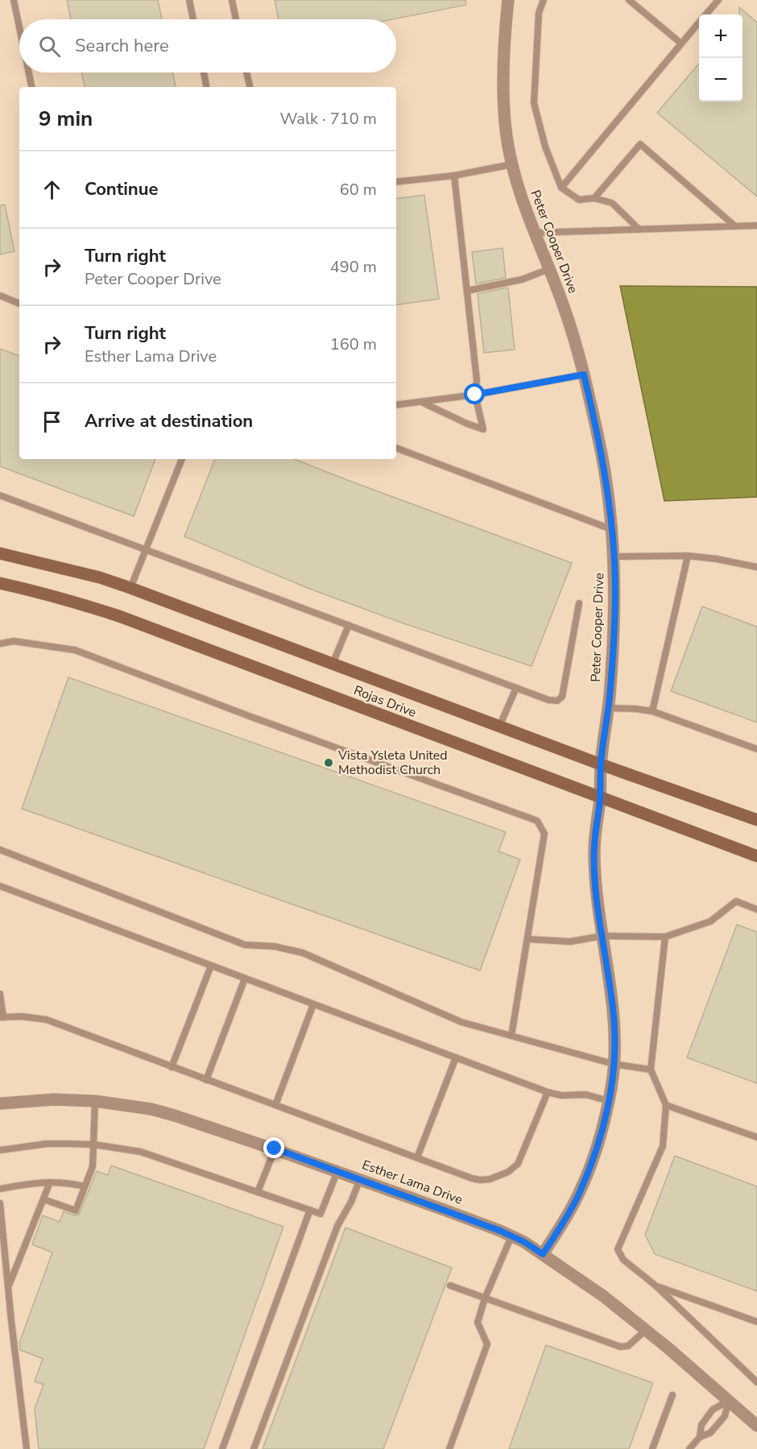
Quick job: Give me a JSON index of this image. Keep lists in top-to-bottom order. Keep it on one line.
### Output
{"streets":{"main road":["Rojas Drive"],"street":["Peter Cooper Drive","Esther Lama Drive"]},"crossings":[["Peter Cooper Drive","Rojas Drive"],["Peter Cooper Drive","Esther Lama Drive"]],"places":["Vista Ysleta United Methodist Church"],"page":{"map_buttons":["+","−"],"search":"Search here","heading":["9 min","Walk · 710 m"],"list":[["Continue","60 m"],["Turn right","Peter Cooper Drive","490 m"],["Turn right","Esther Lama Drive","160 m"],"Arrive at destination"]}}
